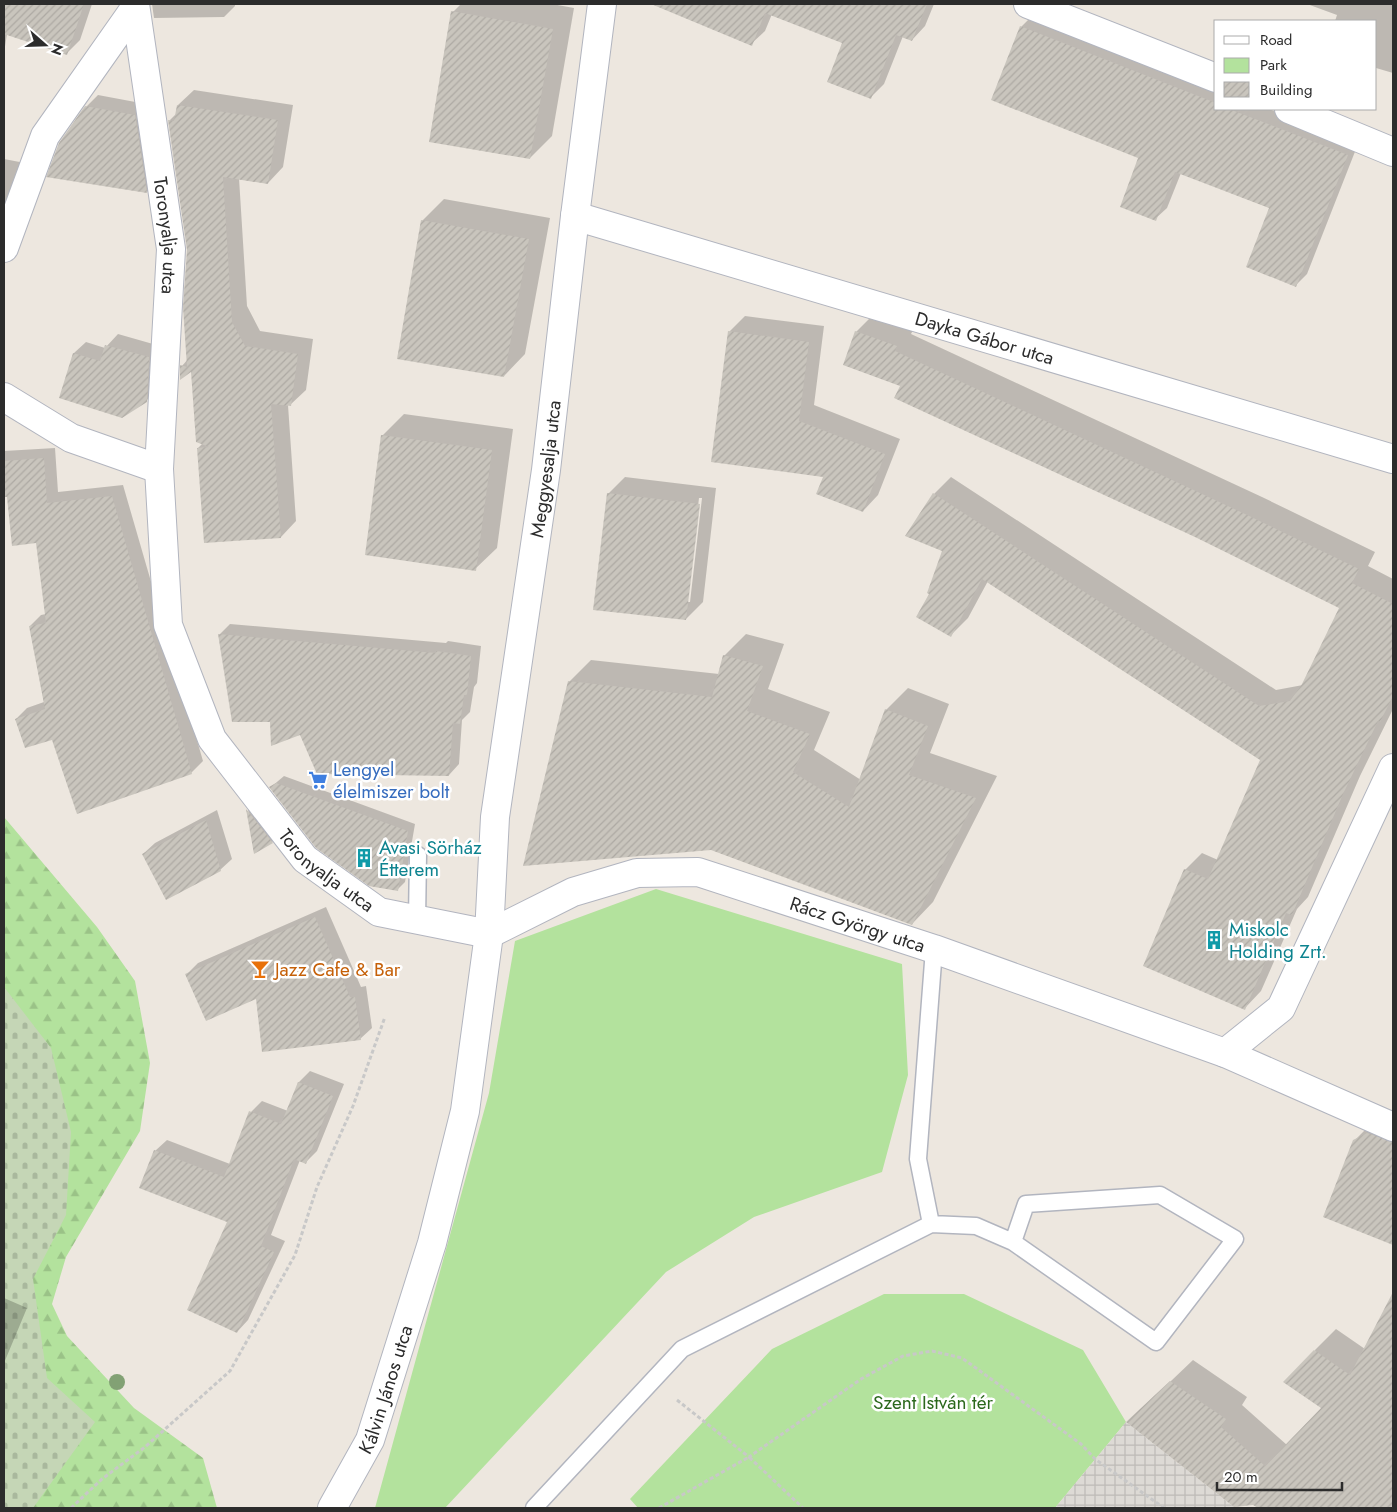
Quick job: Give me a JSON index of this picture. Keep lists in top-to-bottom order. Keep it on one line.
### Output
{"streets":{"street":["Toronyalja utca","Dayka Gábor utca","Meggyesalja utca","Rácz György utca","Kálvin János utca"]},"crossings":[["Toronyalja utca","Meggyesalja utca"],["Toronyalja utca","Rácz György utca"],["Toronyalja utca","Kálvin János utca"],["Dayka Gábor utca","Meggyesalja utca"],["Meggyesalja utca","Rácz György utca"],["Meggyesalja utca","Kálvin János utca"],["Rácz György utca","Kálvin János utca"]],"parks":["Szent István tér"],"places":{"supermarket":["Lengyel élelmiszer bolt"],"building":["Avasi Sörház Étterem","Miskolc Holding Zrt."],"bar":["Jazz Cafe & Bar"]},"legend":["Road","Park","Building"],"scale_bar":"20 m","north":"right"}
